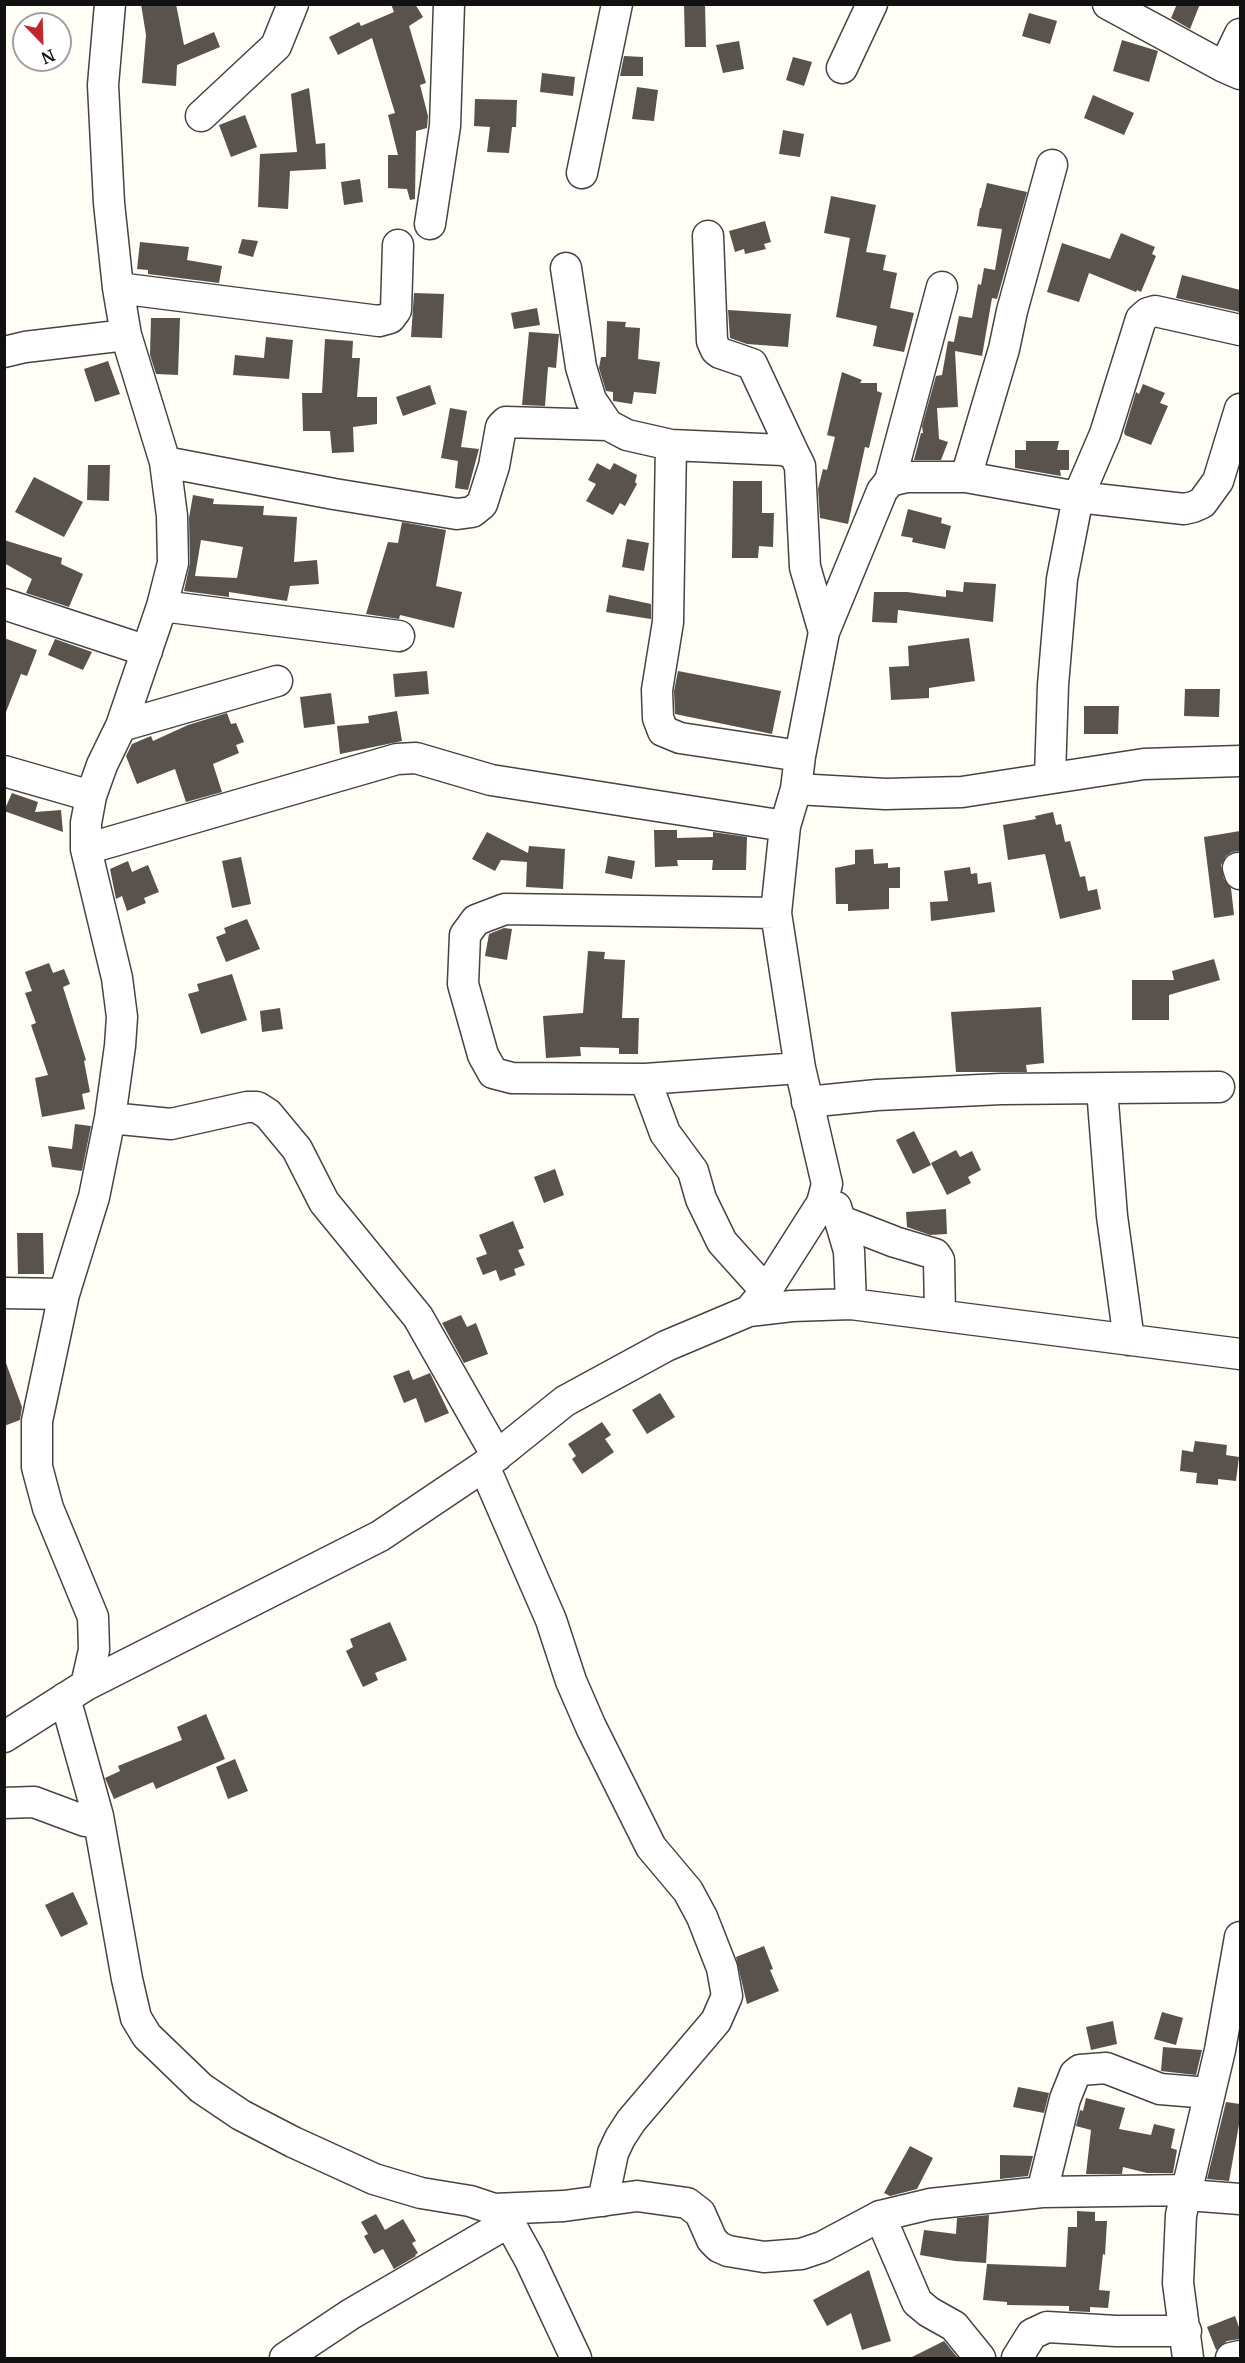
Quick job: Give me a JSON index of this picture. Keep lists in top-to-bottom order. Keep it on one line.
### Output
{"north":"bottom right"}
